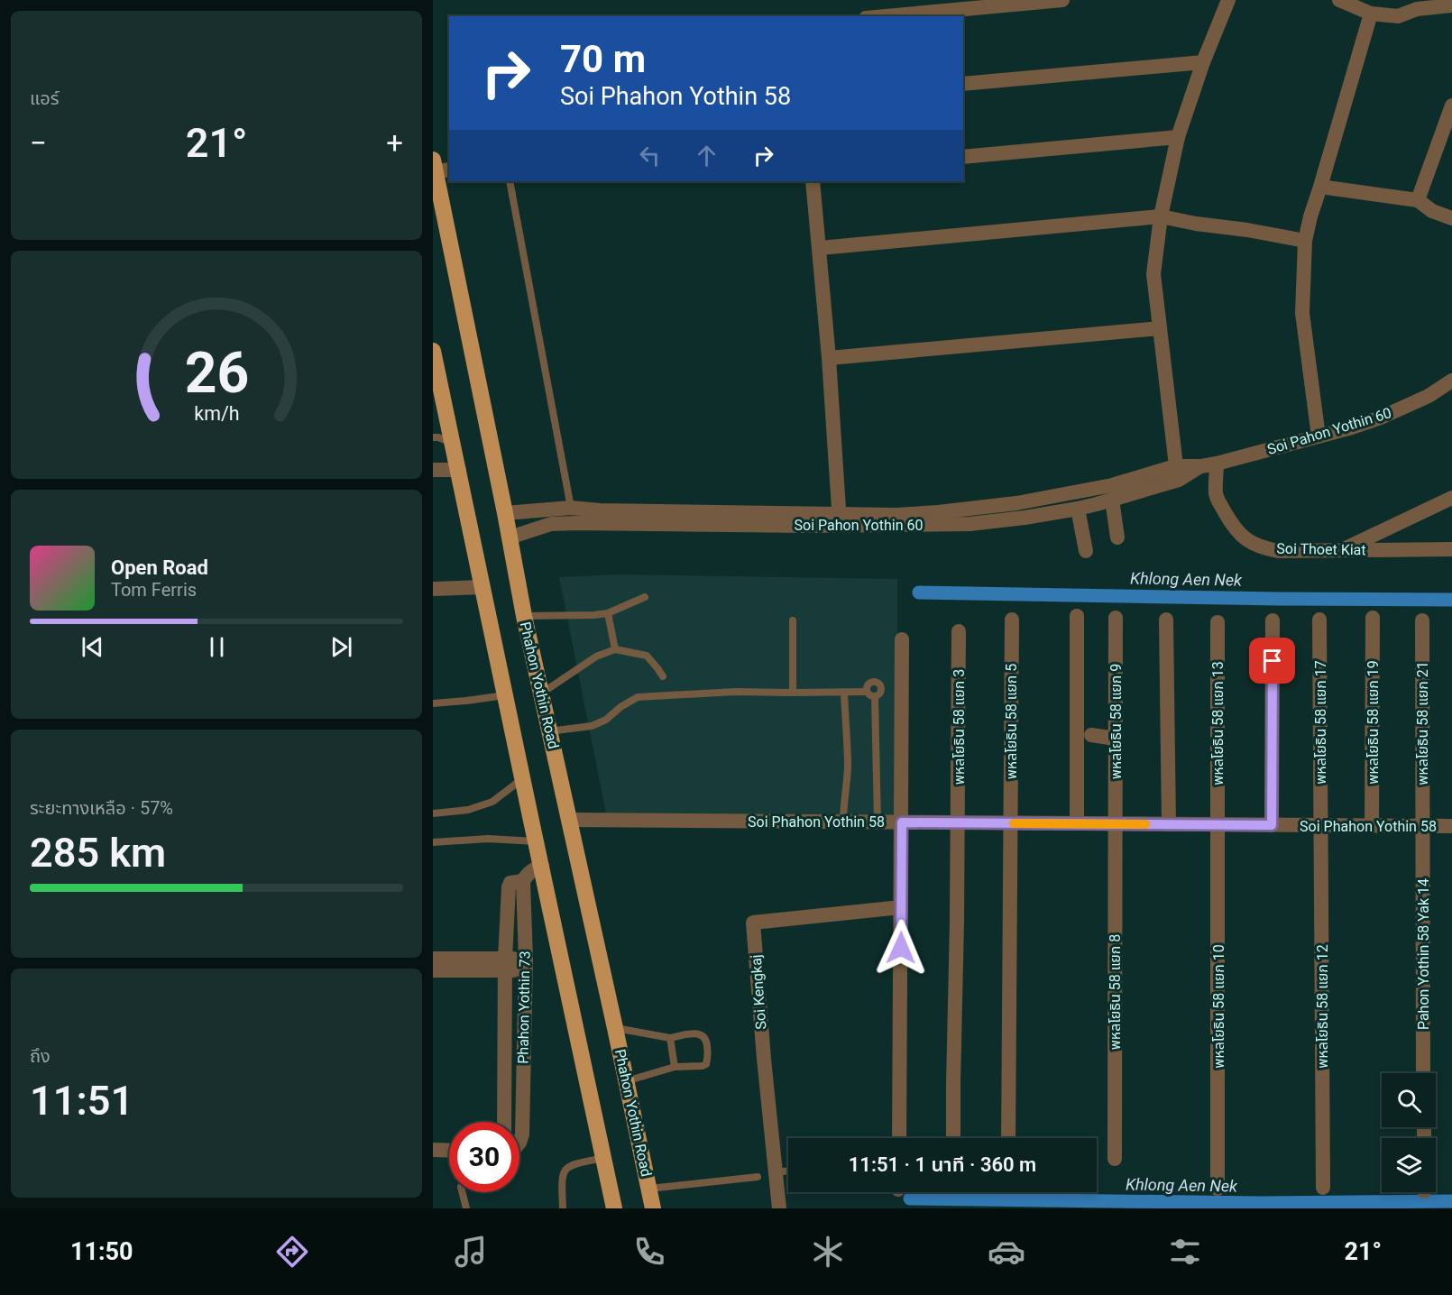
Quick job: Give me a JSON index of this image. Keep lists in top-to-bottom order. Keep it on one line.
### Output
{"streets":{"main road":["Phahon Yothin Road"],"street":["Soi Pahon Yothin 60","Soi Thoet Kiat","พหลโยธิน 58 แยก 5","พหลโยธิน 58 แยก 9","พหลโยธิน 58 แยก 17","พหลโยธิน 58 แยก 19","พหลโยธิน 58 แยก 13","พหลโยธิน 58 แยก 21","พหลโยธิน 58 แยก 3","Soi Phahon Yothin 58","Pahon Yothin 58 Yak 14","Soi Kengkaj","พหลโยธิน 58 แยก 8","พหลโยธิน 58 แยก 10","พหลโยธิน 58 แยก 12","Phahon Yothin 73"]},"crossings":[["Soi Pahon Yothin 60","Soi Thoet Kiat"],["Soi Pahon Yothin 60","Phahon Yothin Road"],["Phahon Yothin Road","Soi Phahon Yothin 58"],["พหลโยธิน 58 แยก 5","Soi Phahon Yothin 58"],["พหลโยธิน 58 แยก 9","Soi Phahon Yothin 58"],["พหลโยธิน 58 แยก 9","พหลโยธิน 58 แยก 8"],["พหลโยธิน 58 แยก 17","Soi Phahon Yothin 58"],["พหลโยธิน 58 แยก 17","พหลโยธิน 58 แยก 12"],["พหลโยธิน 58 แยก 19","Soi Phahon Yothin 58"],["พหลโยธิน 58 แยก 13","Soi Phahon Yothin 58"],["พหลโยธิน 58 แยก 13","พหลโยธิน 58 แยก 10"],["พหลโยธิน 58 แยก 21","Soi Phahon Yothin 58"],["พหลโยธิน 58 แยก 21","Pahon Yothin 58 Yak 14"],["พหลโยธิน 58 แยก 3","Soi Phahon Yothin 58"],["Soi Phahon Yothin 58","Pahon Yothin 58 Yak 14"],["Soi Phahon Yothin 58","พหลโยธิน 58 แยก 8"],["Soi Phahon Yothin 58","พหลโยธิน 58 แยก 10"],["Soi Phahon Yothin 58","พหลโยธิน 58 แยก 12"]],"water":["Khlong Aen Nek"],"page":{"tile":["แอร์",["ระยะทางเหลือ · 57%","285 km"],["ถึง","11:51"]],"turn":["70 m","Soi Phahon Yothin 58"],"heat":["−","21°","+"],"song":["Open Road","Tom Ferris"],"limit":"30","trip":"11:51 · 1 นาที · 360 m","tabs":["11:50","21°"],"gauge":["26","km/h"]}}
